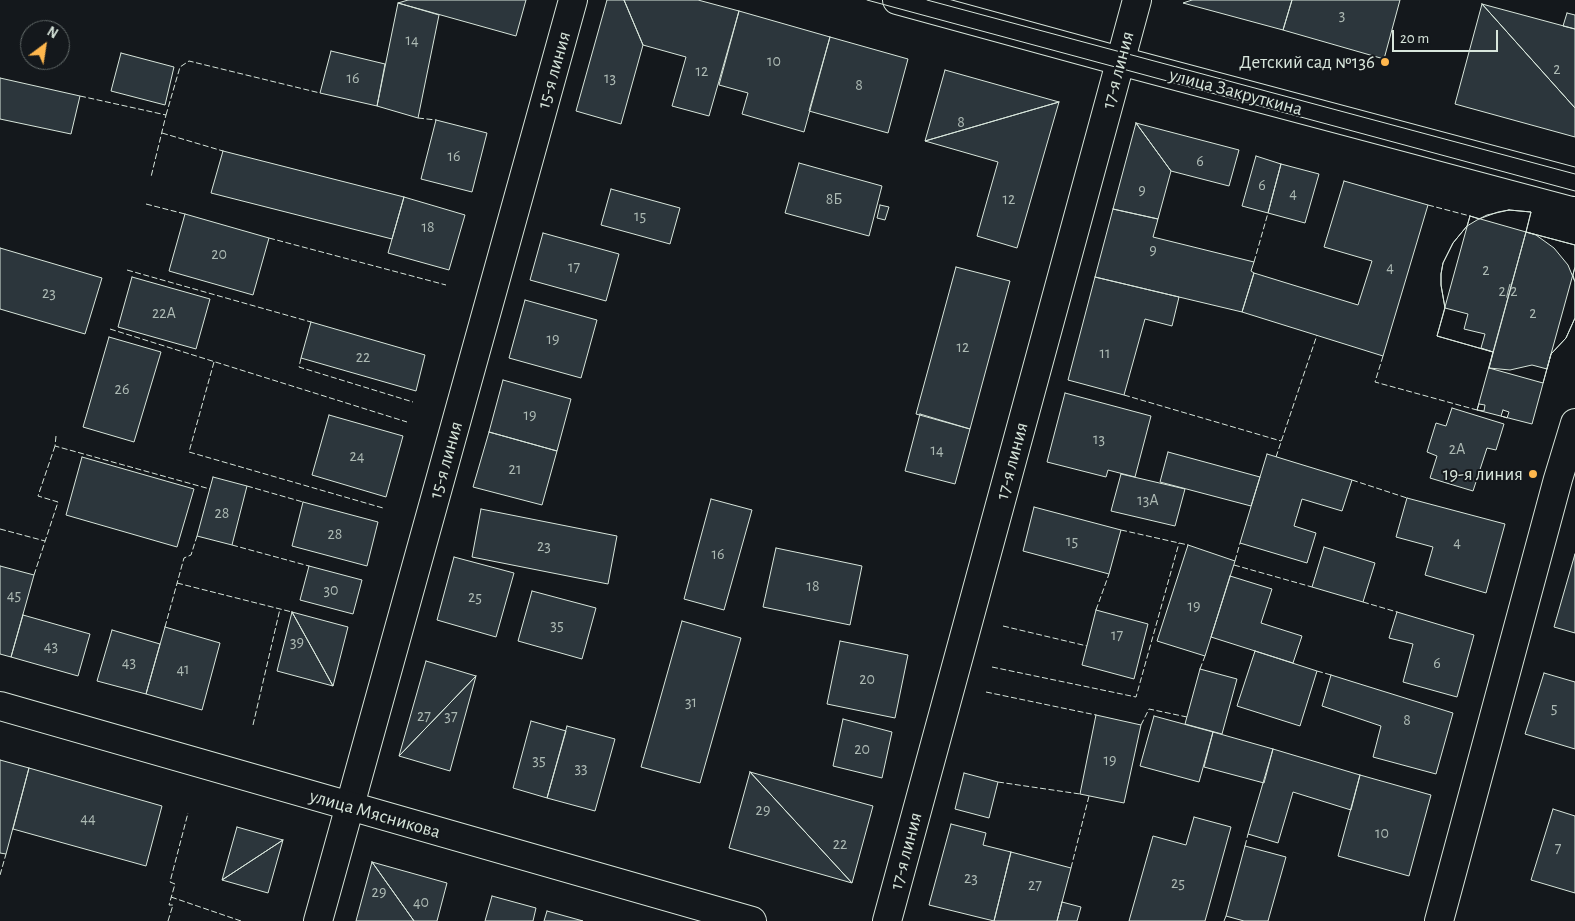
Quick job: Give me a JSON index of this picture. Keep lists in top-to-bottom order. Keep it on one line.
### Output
{"streets":{"street":["15-я линия","17-я линия","улица Закруткина","улица Мясникова"]},"crossings":[["15-я линия","улица Мясникова"],["17-я линия","улица Закруткина"]],"places":["Детский сад №136","19-я линия"],"house_numbers":["3","14","10","2","12","16","13","8","8","16","6","6","9","4","8Б","12","15","18","9","20","17","4","2","2/2","23","22А","2","19","12","11","22","26","19","13","2А","14","24","21","13А","28","28","15","4","23","16","18","30","45","25","19","35","17","39","43","43","6","41","20","31","5","27","37","8","20","35","19","33","29","44","10","22","7","23","25","27","29","40"],"scale_bar":"20 m","north":"top right"}
